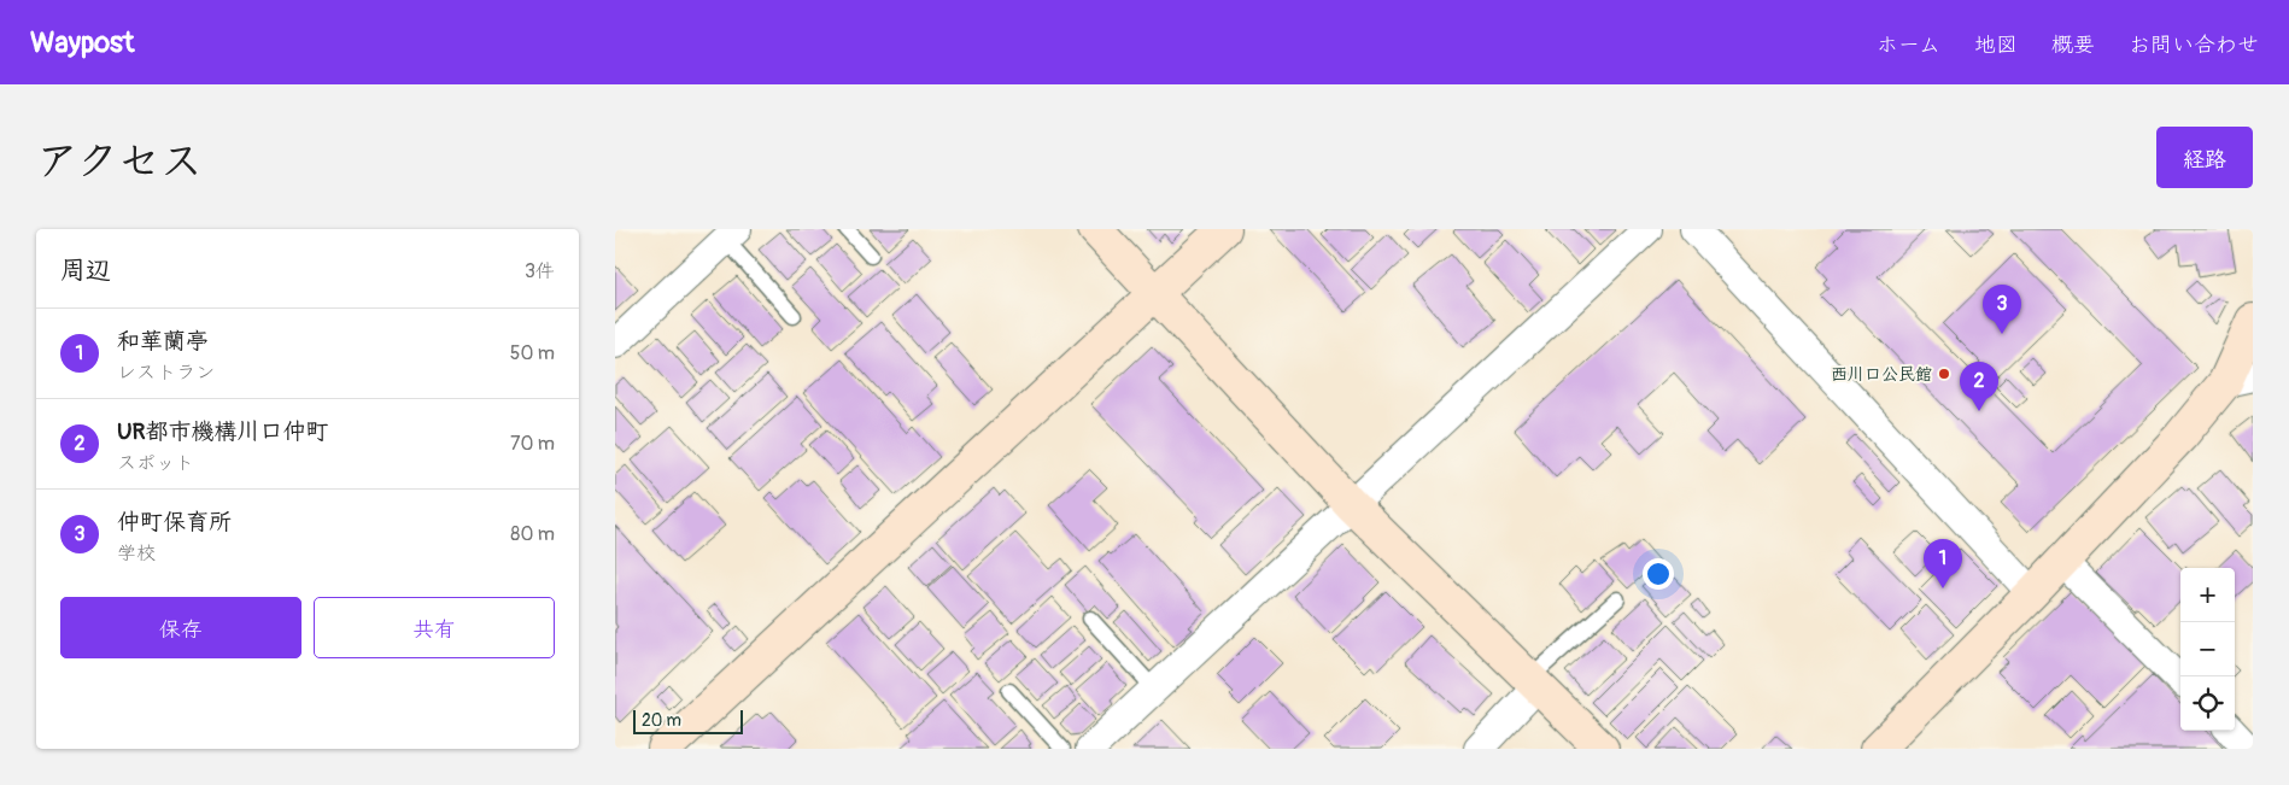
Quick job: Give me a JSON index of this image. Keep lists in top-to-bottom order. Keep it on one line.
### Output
{"places":["西川口公民館"],"scale_bar":"20 m","page":{"header":"Waypost","nav":["ホーム","地図","概要","お問い合わせ"],"title":"アクセス","buttons":["経路",["保存","共有"]],"heading":["周辺","3件"],"pins":["3","2","1"],"list":[{"mark":"1","name":"和華蘭亭","note":"レストラン","value":"50 m"},{"mark":"2","name":"UR都市機構川口仲町","note":"スポット","value":"70 m"},{"mark":"3","name":"仲町保育所","note":"学校","value":"80 m"}],"map_buttons":["+","−"],"scale":"20 m"}}
